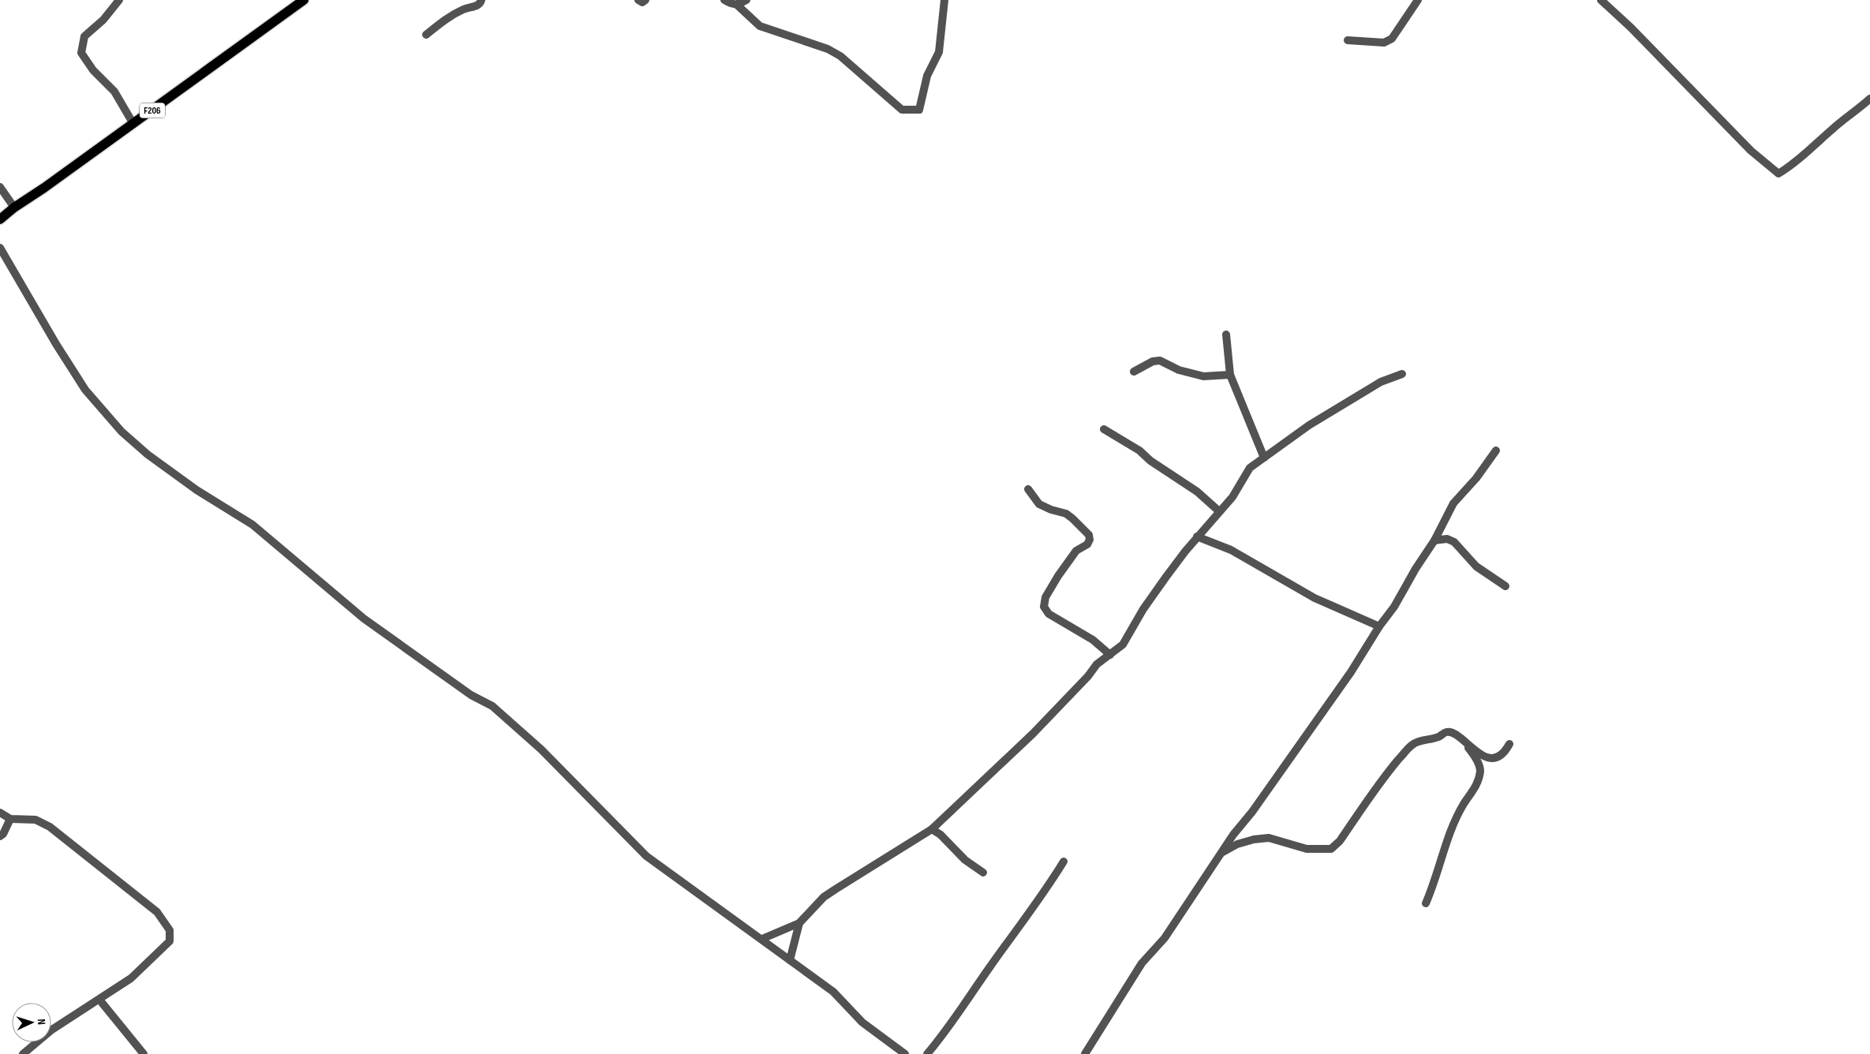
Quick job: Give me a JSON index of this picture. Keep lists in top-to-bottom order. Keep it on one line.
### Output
{"streets":{"main road":["F206"]},"north":"right"}
